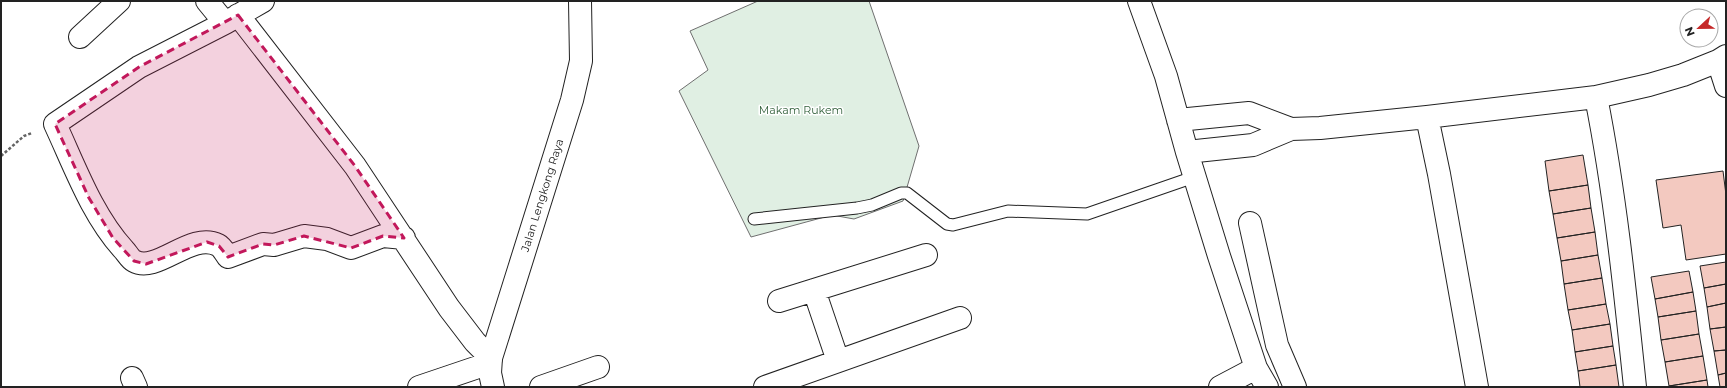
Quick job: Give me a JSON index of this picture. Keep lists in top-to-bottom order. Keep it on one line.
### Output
{"streets":{"street":["Jalan Lengkong Raya"]},"parks":["Makam Rukem"],"north":"left"}
